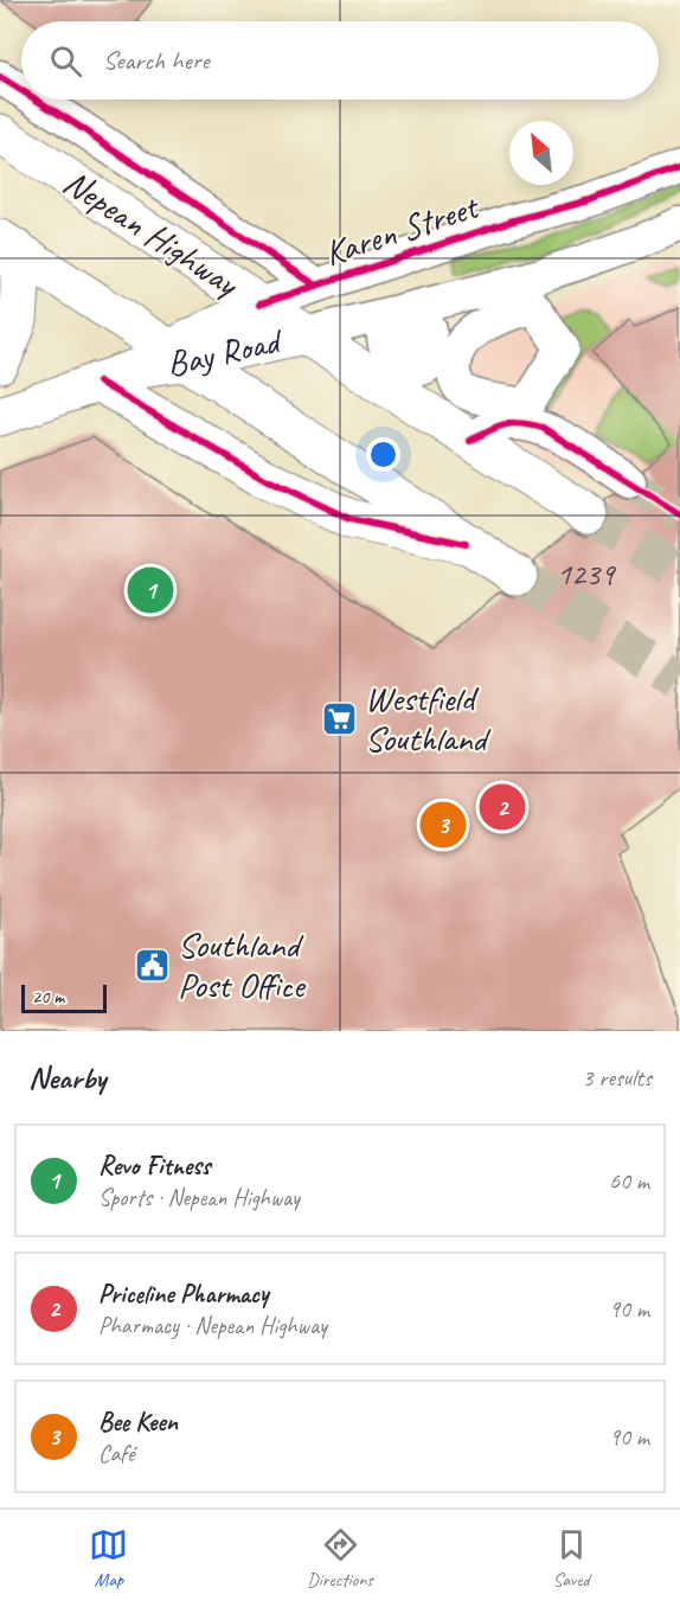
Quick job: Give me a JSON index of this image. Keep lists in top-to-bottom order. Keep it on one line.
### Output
{"streets":{"main road":["Karen Street","Nepean Highway","Bay Road"]},"crossings":[["Karen Street","Nepean Highway"],["Karen Street","Bay Road"],["Nepean Highway","Bay Road"]],"places":{"supermarket":["Westfield Southland"],"public building":["Southland Post Office"]},"house_numbers":["1239"],"scale_bar":"20 m","north":"top left","page":{"search":"Search here","pins":["1","2","3"],"scale":"20 m","heading":["Nearby","3 results"],"list":[{"mark":"1","name":"Revo Fitness","note":"Sports · Nepean Highway","value":"60 m"},{"mark":"2","name":"Priceline Pharmacy","note":"Pharmacy · Nepean Highway","value":"90 m"},{"mark":"3","name":"Bee Keen","note":"Café","value":"90 m"}],"nav":["Map","Directions","Saved"]}}
